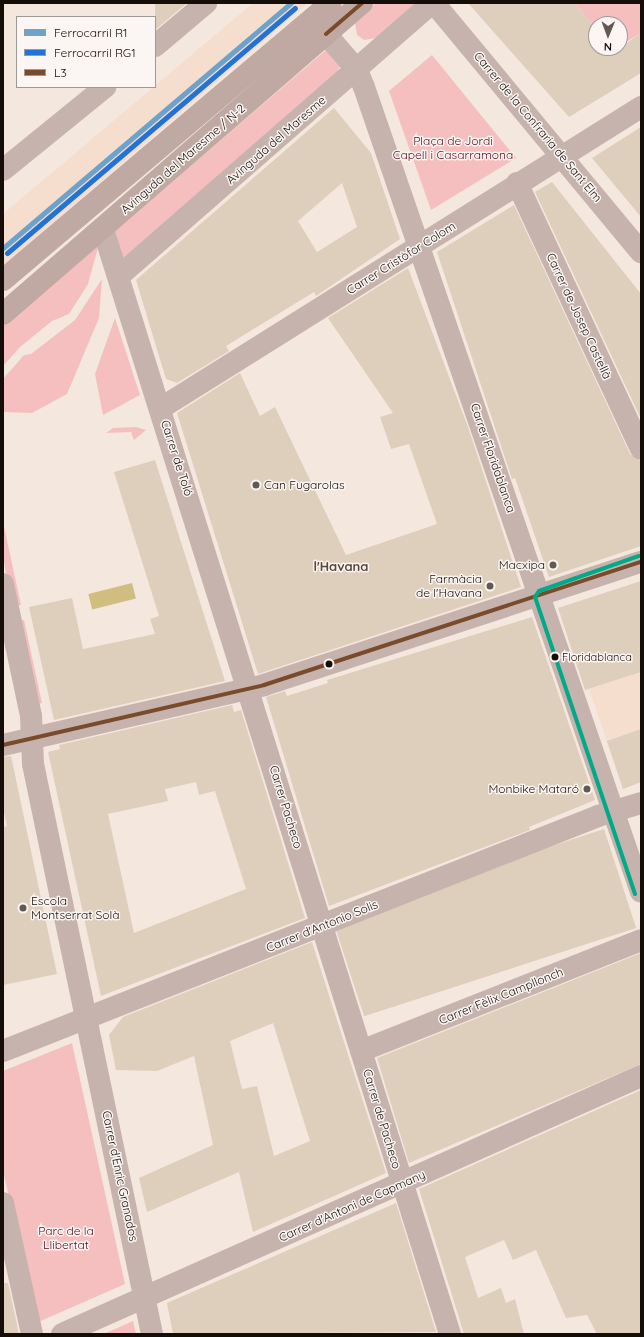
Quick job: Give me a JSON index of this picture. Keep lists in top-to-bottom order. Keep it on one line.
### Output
{"streets":{"main road":["Avinguda del Maresme / N-2"],"street":["Carrer de la Confraria de Sant Elm","Avinguda del Maresme","Carrer Cristòfor Colom","Carrer de Josep Castellà","Carrer de Toló","Carrer Floridablanca","Carrer Pacheco","Carrer d'Antonio Solis","Carrer Fèlix Campllonch","Carrer de Pacheco","Carrer d'Enric Granados","Carrer d'Antoni de Capmany"]},"crossings":[["Carrer de la Confraria de Sant Elm","Avinguda del Maresme"],["Carrer de la Confraria de Sant Elm","Carrer Cristòfor Colom"],["Avinguda del Maresme","Carrer de Toló"],["Avinguda del Maresme","Carrer Floridablanca"],["Avinguda del Maresme / N-2","Carrer de Toló"],["Avinguda del Maresme / N-2","Carrer Floridablanca"],["Carrer Cristòfor Colom","Carrer de Josep Castellà"],["Carrer Cristòfor Colom","Carrer de Toló"],["Carrer Cristòfor Colom","Carrer Floridablanca"],["Carrer de Toló","Carrer Pacheco"],["Carrer Floridablanca","Carrer d'Antonio Solis"],["Carrer Pacheco","Carrer d'Antonio Solis"],["Carrer Pacheco","Carrer de Pacheco"],["Carrer d'Antonio Solis","Carrer de Pacheco"],["Carrer d'Antonio Solis","Carrer d'Enric Granados"],["Carrer Fèlix Campllonch","Carrer de Pacheco"],["Carrer de Pacheco","Carrer d'Antoni de Capmany"],["Carrer d'Enric Granados","Carrer d'Antoni de Capmany"]],"districts":["l'Havana"],"parks":["Plaça de Jordi Capell i Casarramona","Parc de la Llibertat"],"places":["Can Fugarolas","Macxipa","Farmàcia de l'Havana","Floridablanca","Monbike Mataró","Escola Montserrat Solà"],"lines":["rail line R1","transit line L3","rail line RG1"],"legend":["Ferrocarril R1","Ferrocarril RG1","L3"],"north":"bottom"}
